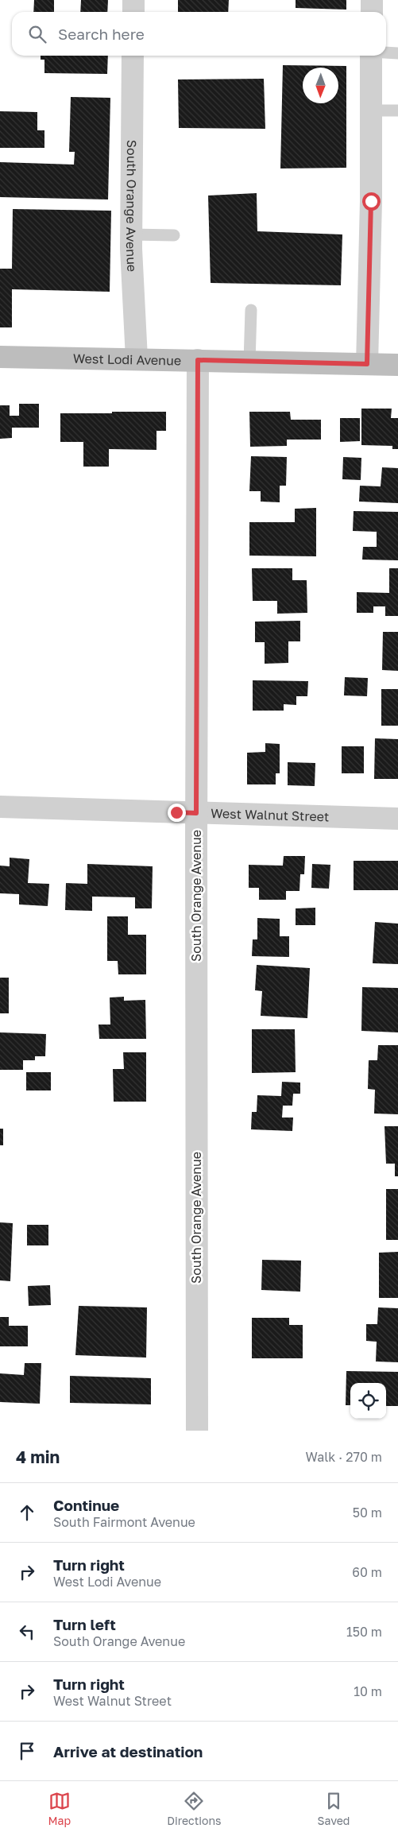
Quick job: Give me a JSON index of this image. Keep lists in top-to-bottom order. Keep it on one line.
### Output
{"streets":{"main road":["West Lodi Avenue"],"street":["South Orange Avenue","West Walnut Street"]},"crossings":[["South Orange Avenue","West Lodi Avenue"],["South Orange Avenue","West Walnut Street"]],"north":"bottom","page":{"search":"Search here","heading":["4 min","Walk · 270 m"],"list":[["Continue","South Fairmont Avenue","50 m"],["Turn right","West Lodi Avenue","60 m"],["Turn left","South Orange Avenue","150 m"],["Turn right","West Walnut Street","10 m"],"Arrive at destination"],"nav":["Map","Directions","Saved"]}}
